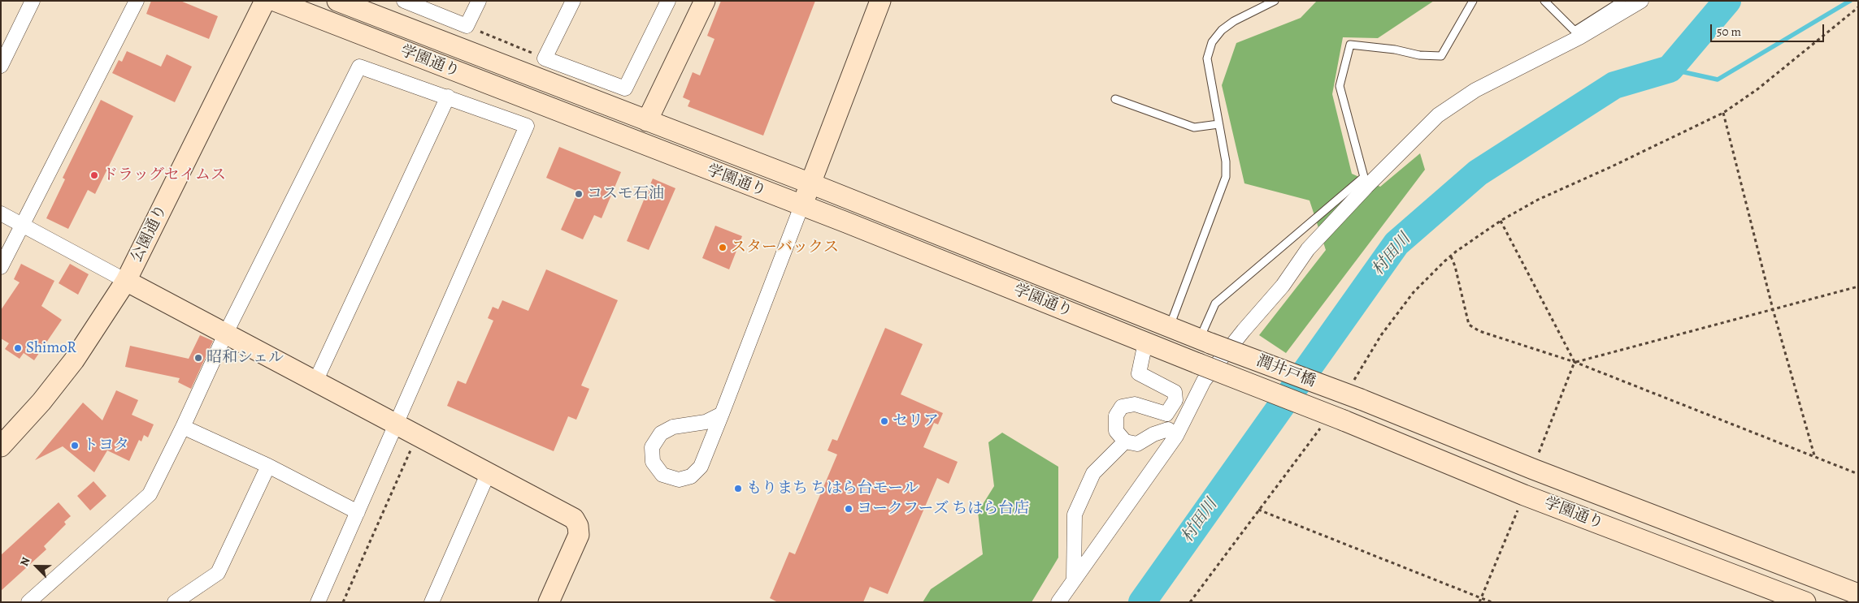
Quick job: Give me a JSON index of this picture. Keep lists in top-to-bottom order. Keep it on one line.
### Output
{"streets":{"street":["学園通り","公園通り","潤井戸橋"]},"crossings":[["学園通り","潤井戸橋"]],"water":["村田川"],"places":["ドラッグセイムス","コスモ石油","スターバックス","ShimoR","昭和シェル","セリア","トヨタ","もりまち ちはら台モール","ヨークフーズ ちはら台店"],"scale_bar":"50 m","north":"top left"}
